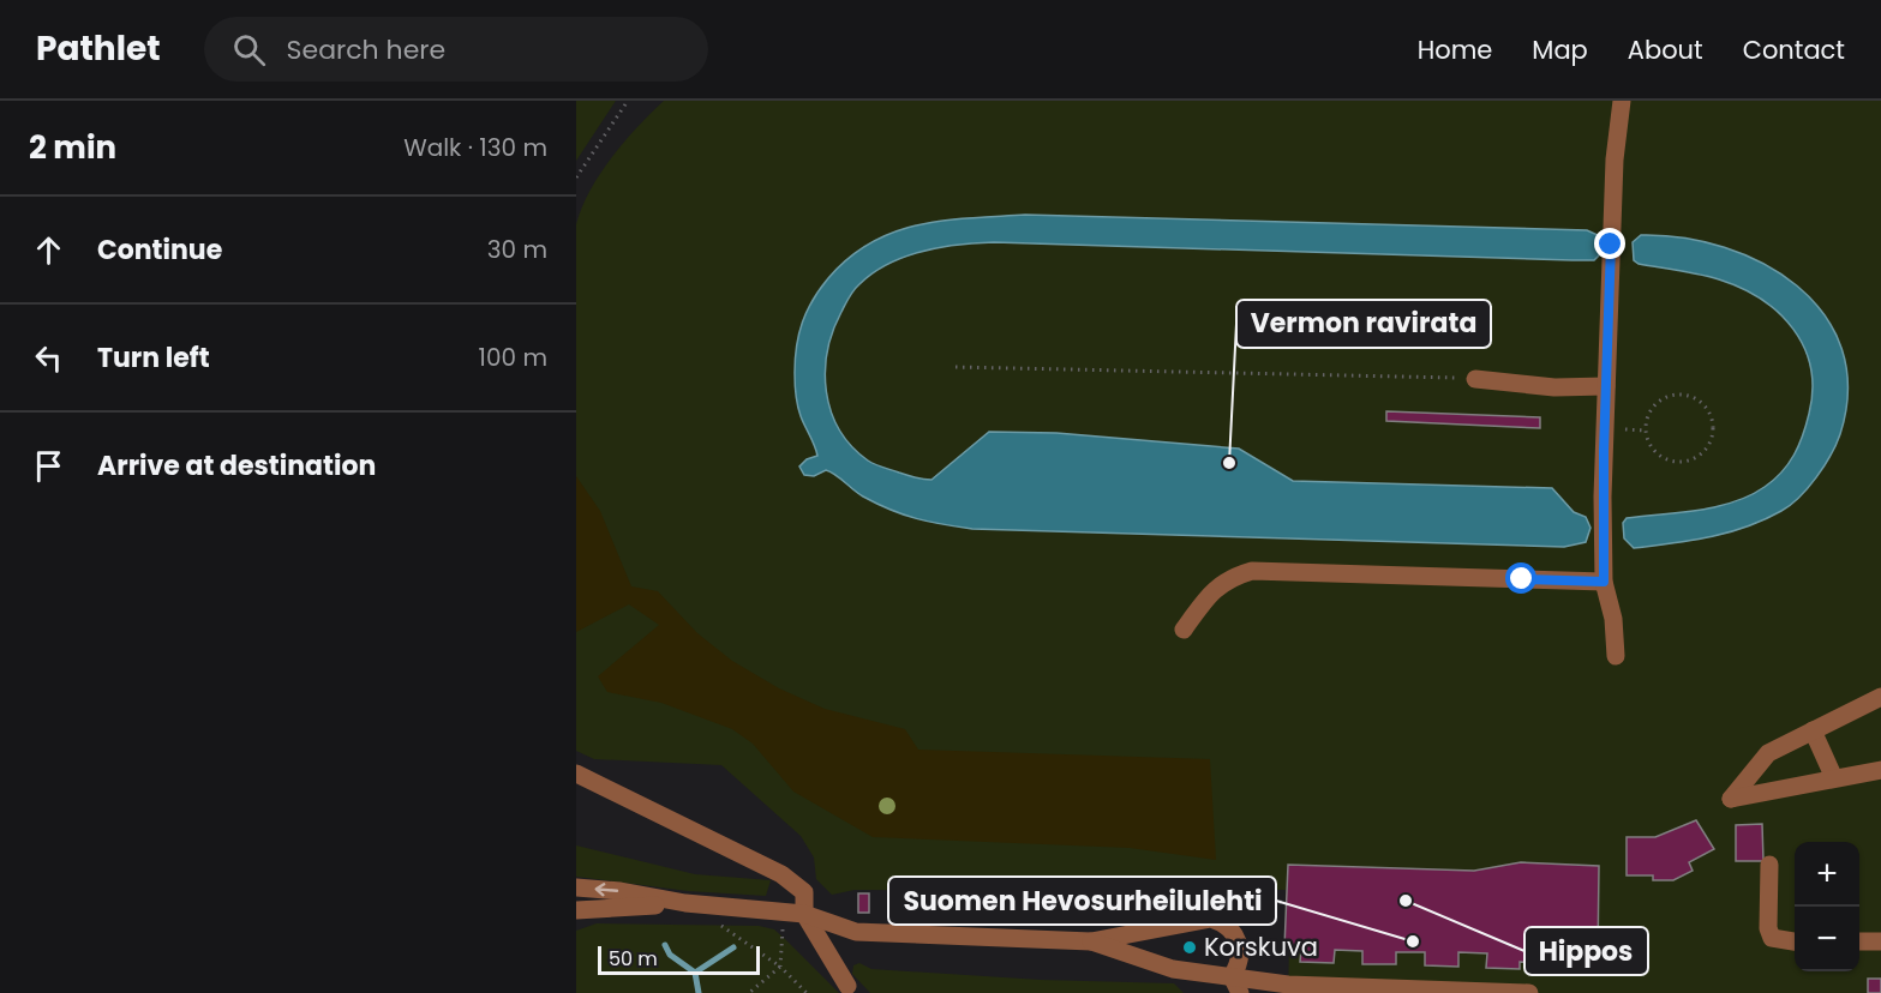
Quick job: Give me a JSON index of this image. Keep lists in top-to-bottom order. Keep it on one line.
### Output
{"places":["Vermon ravirata","Hippos","Suomen Hevosurheilulehti","Korskuva"],"scale_bar":"50 m","page":{"header":"Pathlet","search":"Search here","nav":["Home","Map","About","Contact"],"heading":["2 min","Walk · 130 m"],"list":[["Continue","30 m"],["Turn left","100 m"],"Arrive at destination"],"map_buttons":["+","−"],"scale":"50 m"}}
